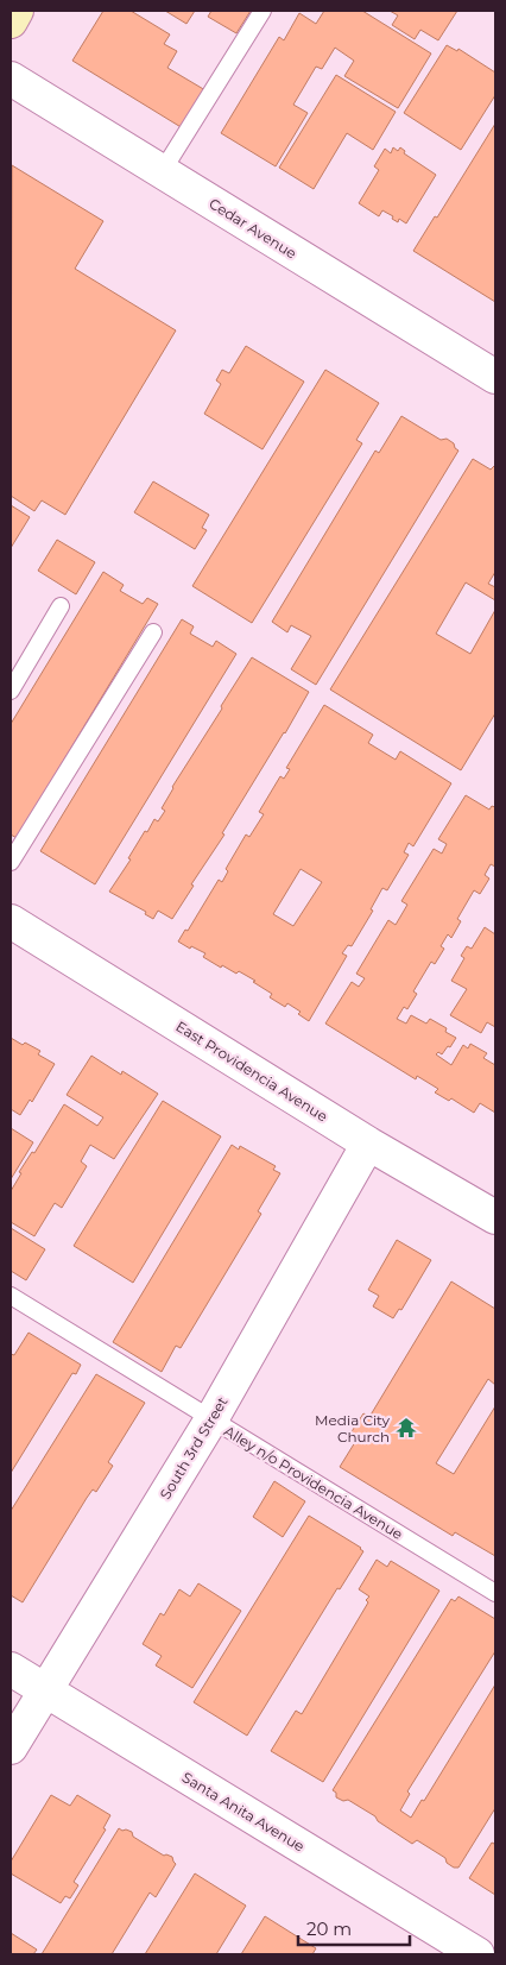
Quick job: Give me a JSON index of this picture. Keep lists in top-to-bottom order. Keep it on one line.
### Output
{"streets":{"street":["Cedar Avenue","East Providencia Avenue","South 3rd Street","Santa Anita Avenue"],"lane":["Alley n/o Providencia Avenue"]},"crossings":[["East Providencia Avenue","South 3rd Street"],["South 3rd Street","Alley n/o Providencia Avenue"],["South 3rd Street","Santa Anita Avenue"]],"places":{"temple":["Media City Church"]},"scale_bar":"20 m"}
